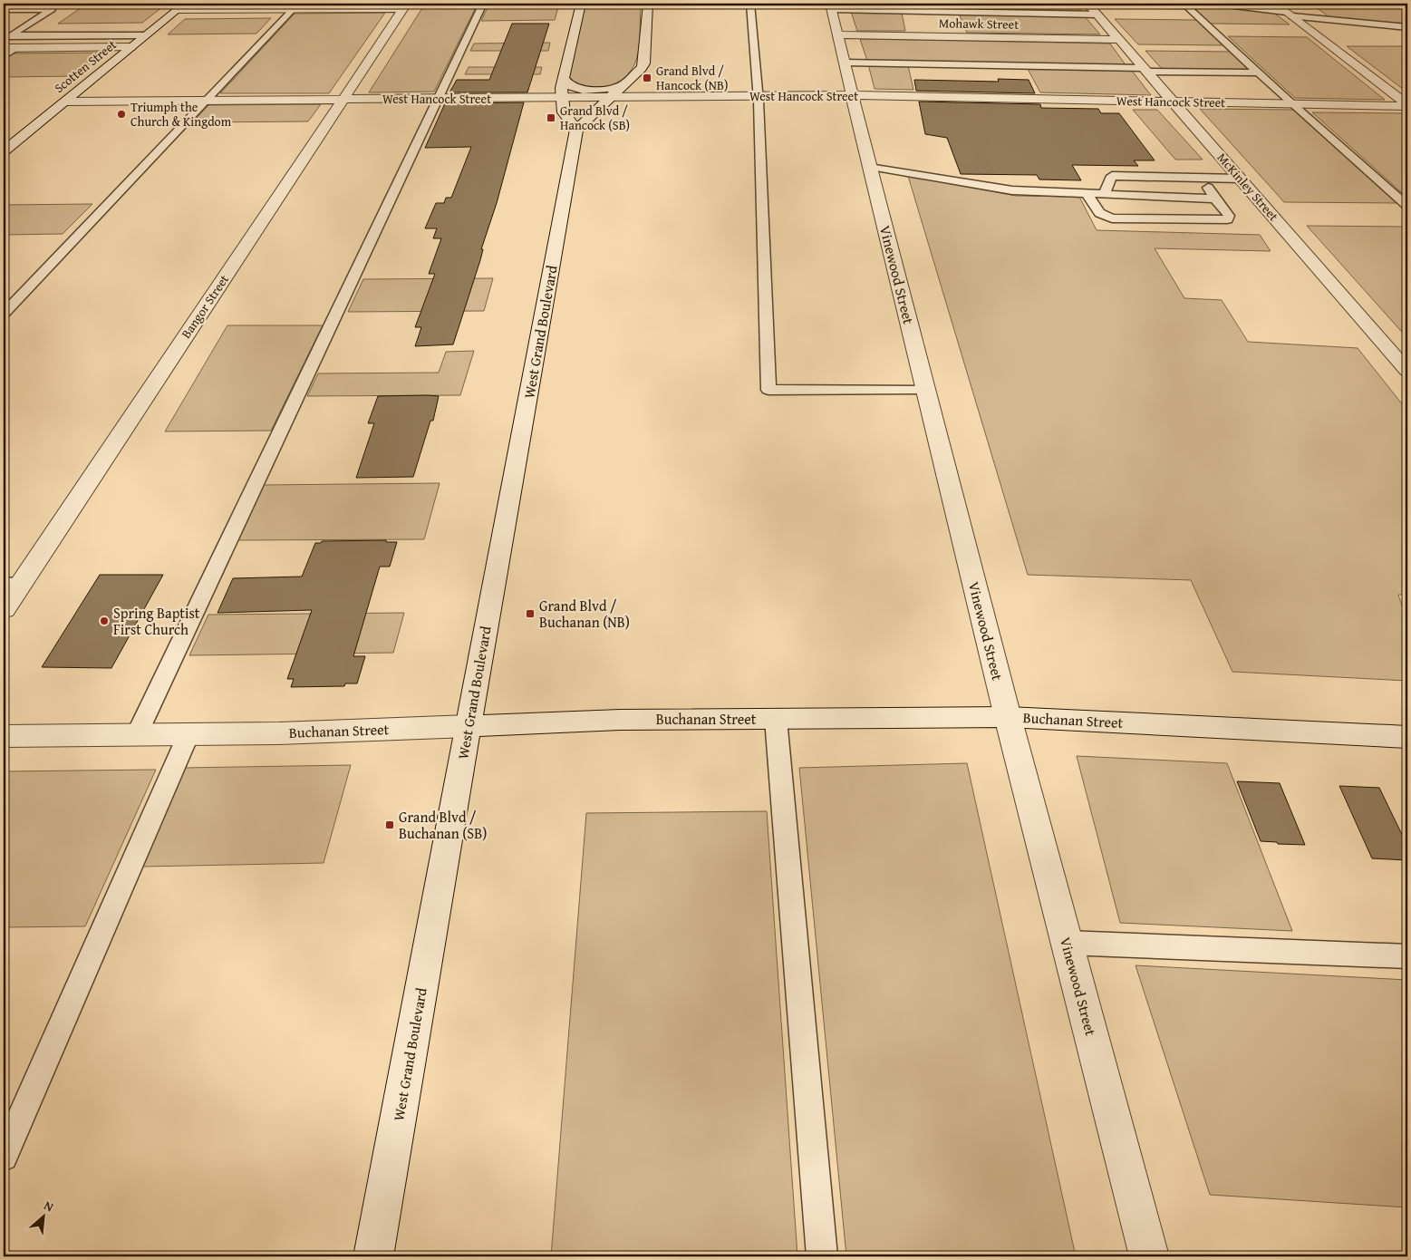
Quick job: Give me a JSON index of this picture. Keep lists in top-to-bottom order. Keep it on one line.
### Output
{"streets":{"street":["Mohawk Street","Scotten Street","West Hancock Street","McKinley Street","Vinewood Street","Bangor Street","West Grand Boulevard","Buchanan Street"]},"crossings":[["Mohawk Street","McKinley Street"],["Mohawk Street","Vinewood Street"],["Scotten Street","West Hancock Street"],["West Hancock Street","McKinley Street"],["West Hancock Street","Vinewood Street"],["West Hancock Street","Bangor Street"],["Vinewood Street","Buchanan Street"],["West Grand Boulevard","Buchanan Street"]],"places":{"transit":["Grand Blvd / Hancock (NB)","Grand Blvd / Hancock (SB)","Grand Blvd / Buchanan (NB)","Grand Blvd / Buchanan (SB)"],"other":["Triumph the Church & Kingdom","Spring Baptist First Church"]},"north":"top right"}
